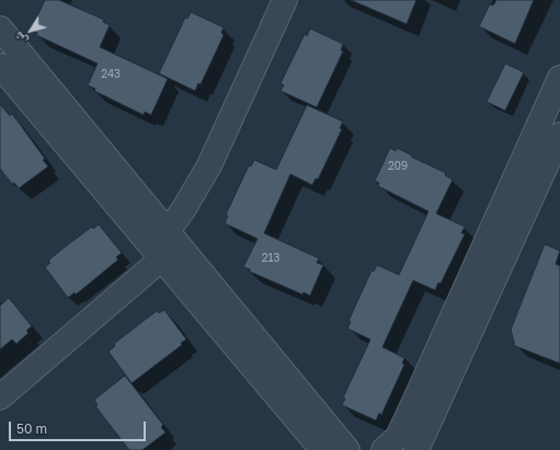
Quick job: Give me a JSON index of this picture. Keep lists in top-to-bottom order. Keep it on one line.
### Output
{"house_numbers":["243","209","213"],"scale_bar":"50 m","north":"bottom left"}
